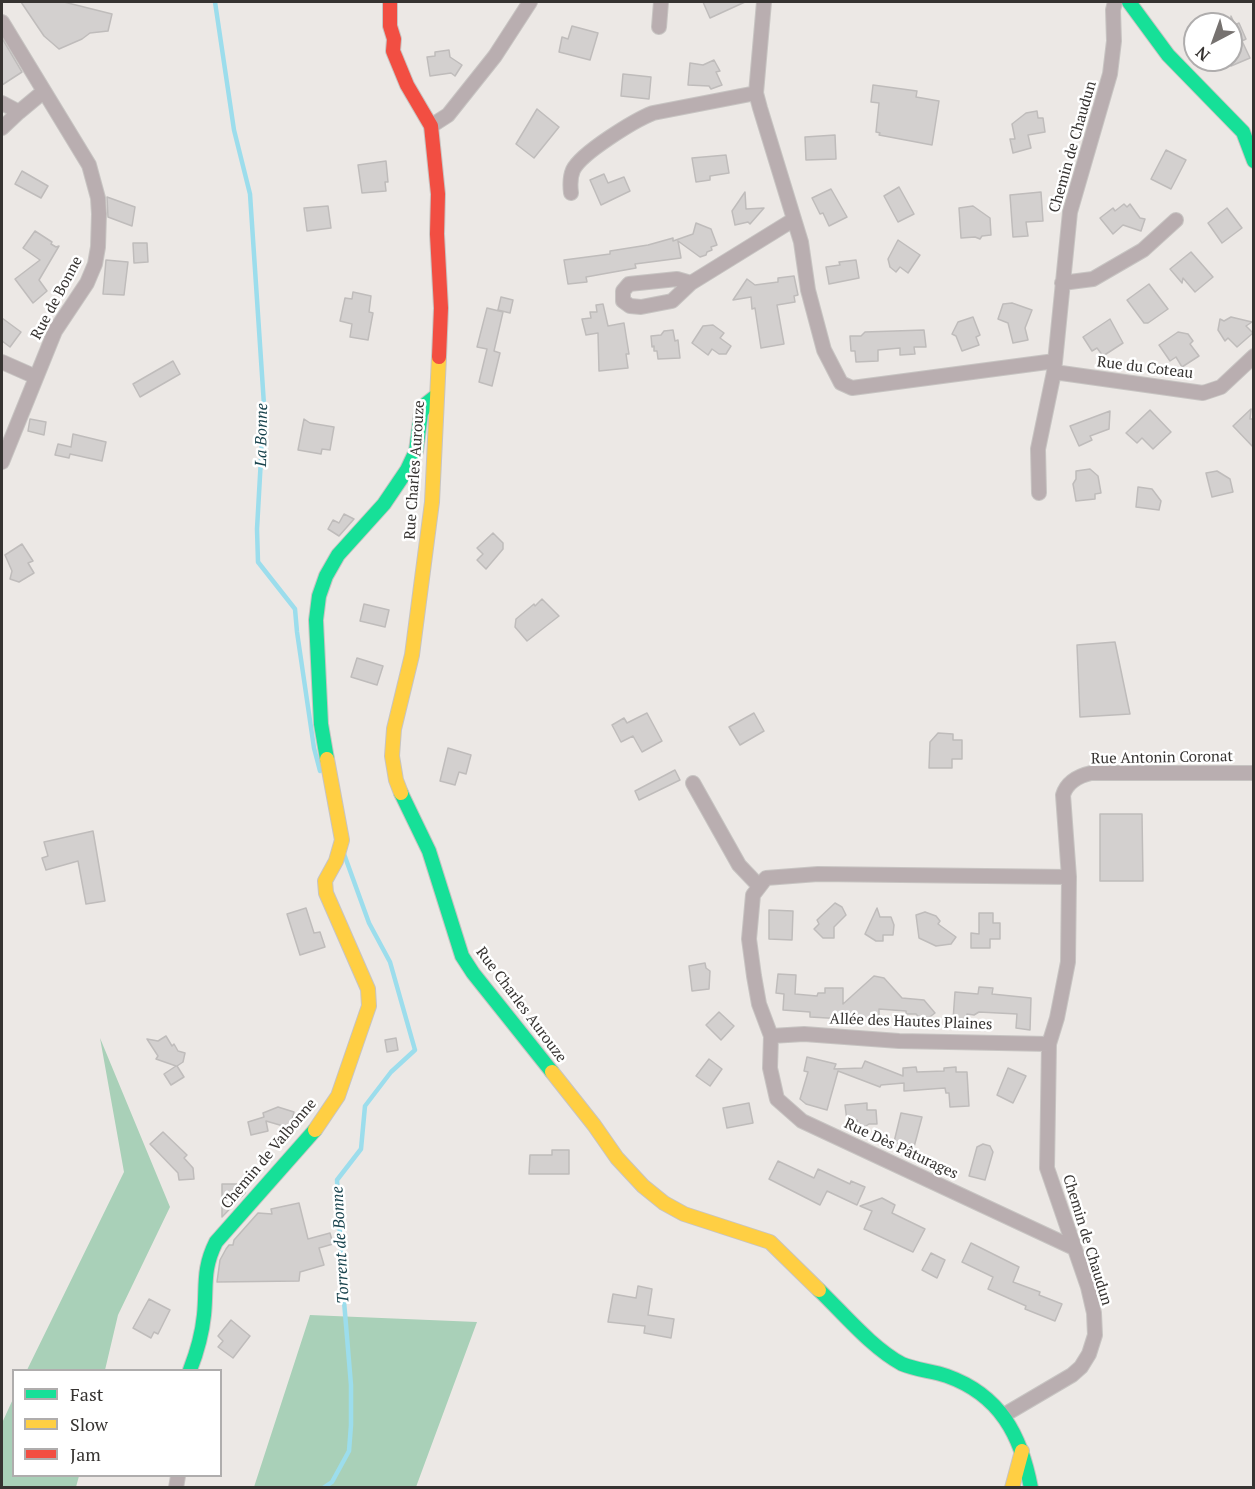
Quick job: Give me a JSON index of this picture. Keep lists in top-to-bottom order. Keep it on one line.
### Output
{"streets":{"street":["Chemin de Chaudun","Rue de Bonne","Rue du Coteau","Rue Charles Aurouze","Rue Antonin Coronat","Allée des Hautes Plaines","Rue Dès Pâturages","Chemin de Valbonne"]},"crossings":[["Chemin de Chaudun","Rue du Coteau"],["Chemin de Chaudun","Rue Charles Aurouze"],["Chemin de Chaudun","Rue Antonin Coronat"],["Chemin de Chaudun","Allée des Hautes Plaines"],["Chemin de Chaudun","Rue Dès Pâturages"],["Rue Charles Aurouze","Chemin de Valbonne"],["Allée des Hautes Plaines","Rue Dès Pâturages"]],"water":["La Bonne","Torrent de Bonne"],"legend":["Fast","Slow","Jam"],"north":"bottom left"}
